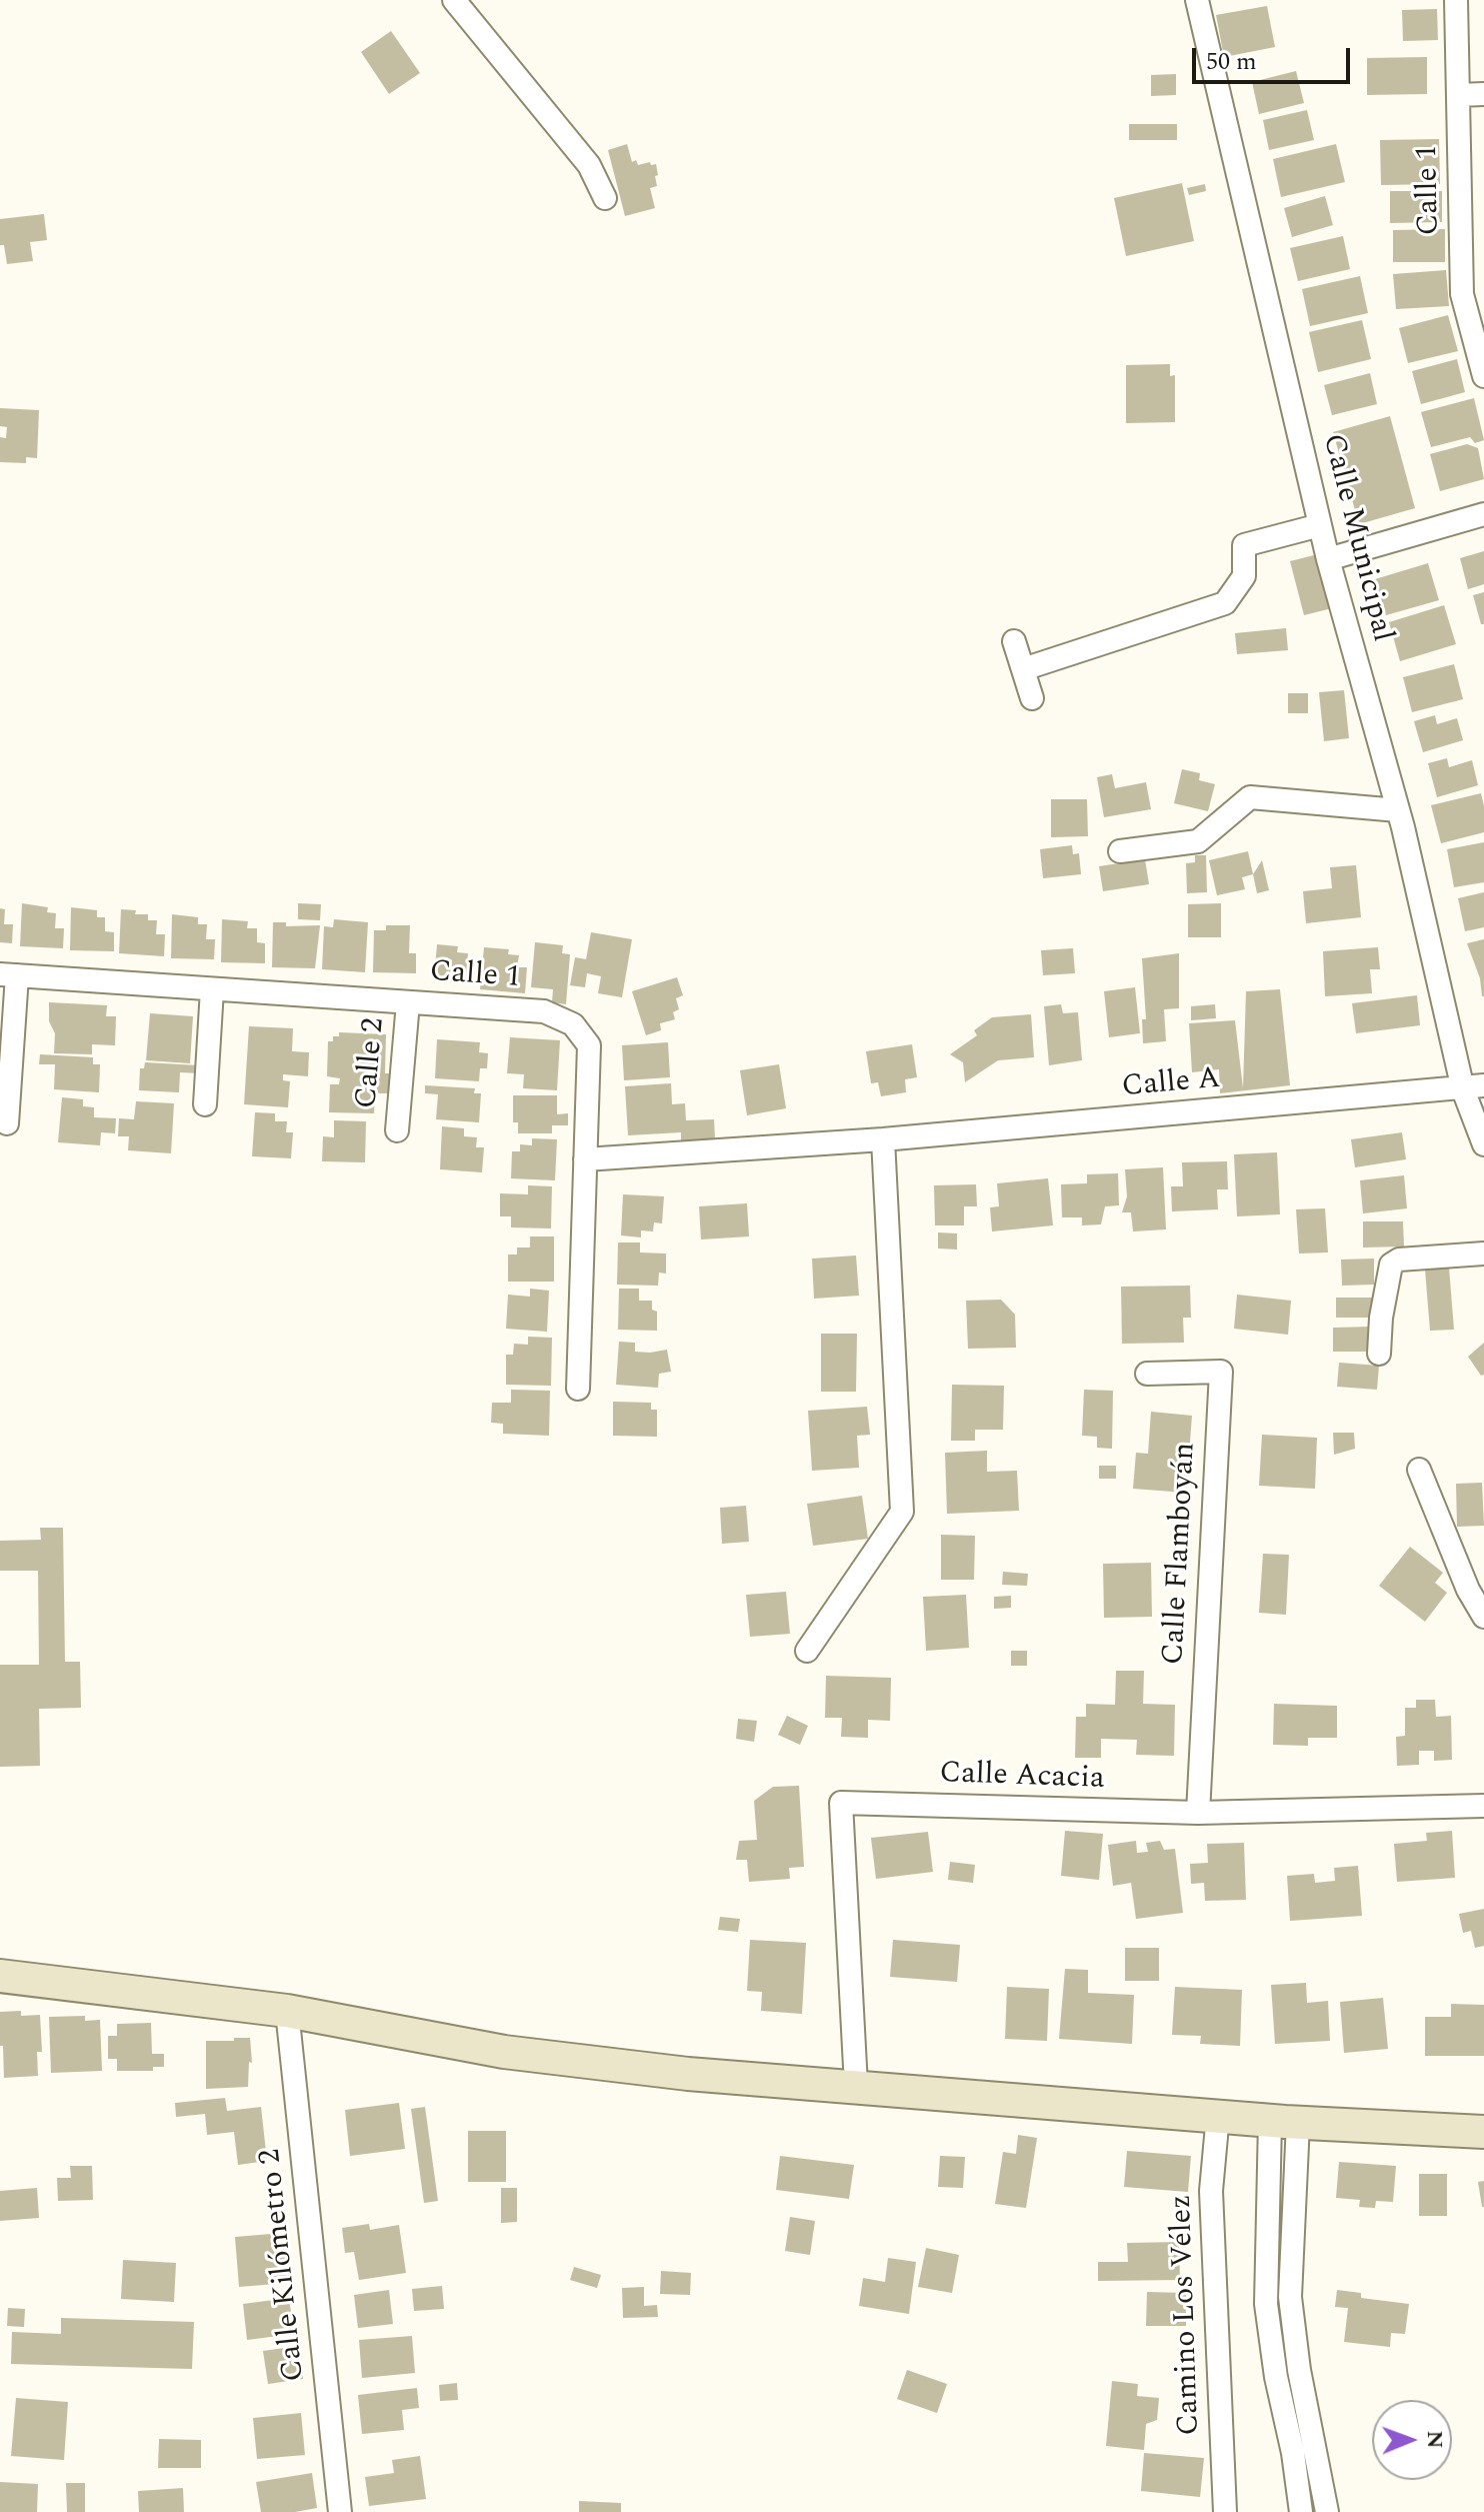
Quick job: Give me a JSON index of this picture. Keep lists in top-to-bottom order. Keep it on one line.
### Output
{"streets":{"street":["Calle 1","Calle Municipal","Calle 2","Calle A","Calle Flamboyán","Calle Acacia","Calle Kilómetro 2","Camino Los Vélez"]},"crossings":[["Calle 1","Calle 2"],["Calle 1","Calle A"],["Calle Municipal","Calle A"],["Calle Flamboyán","Calle Acacia"]],"scale_bar":"50 m","north":"right"}
